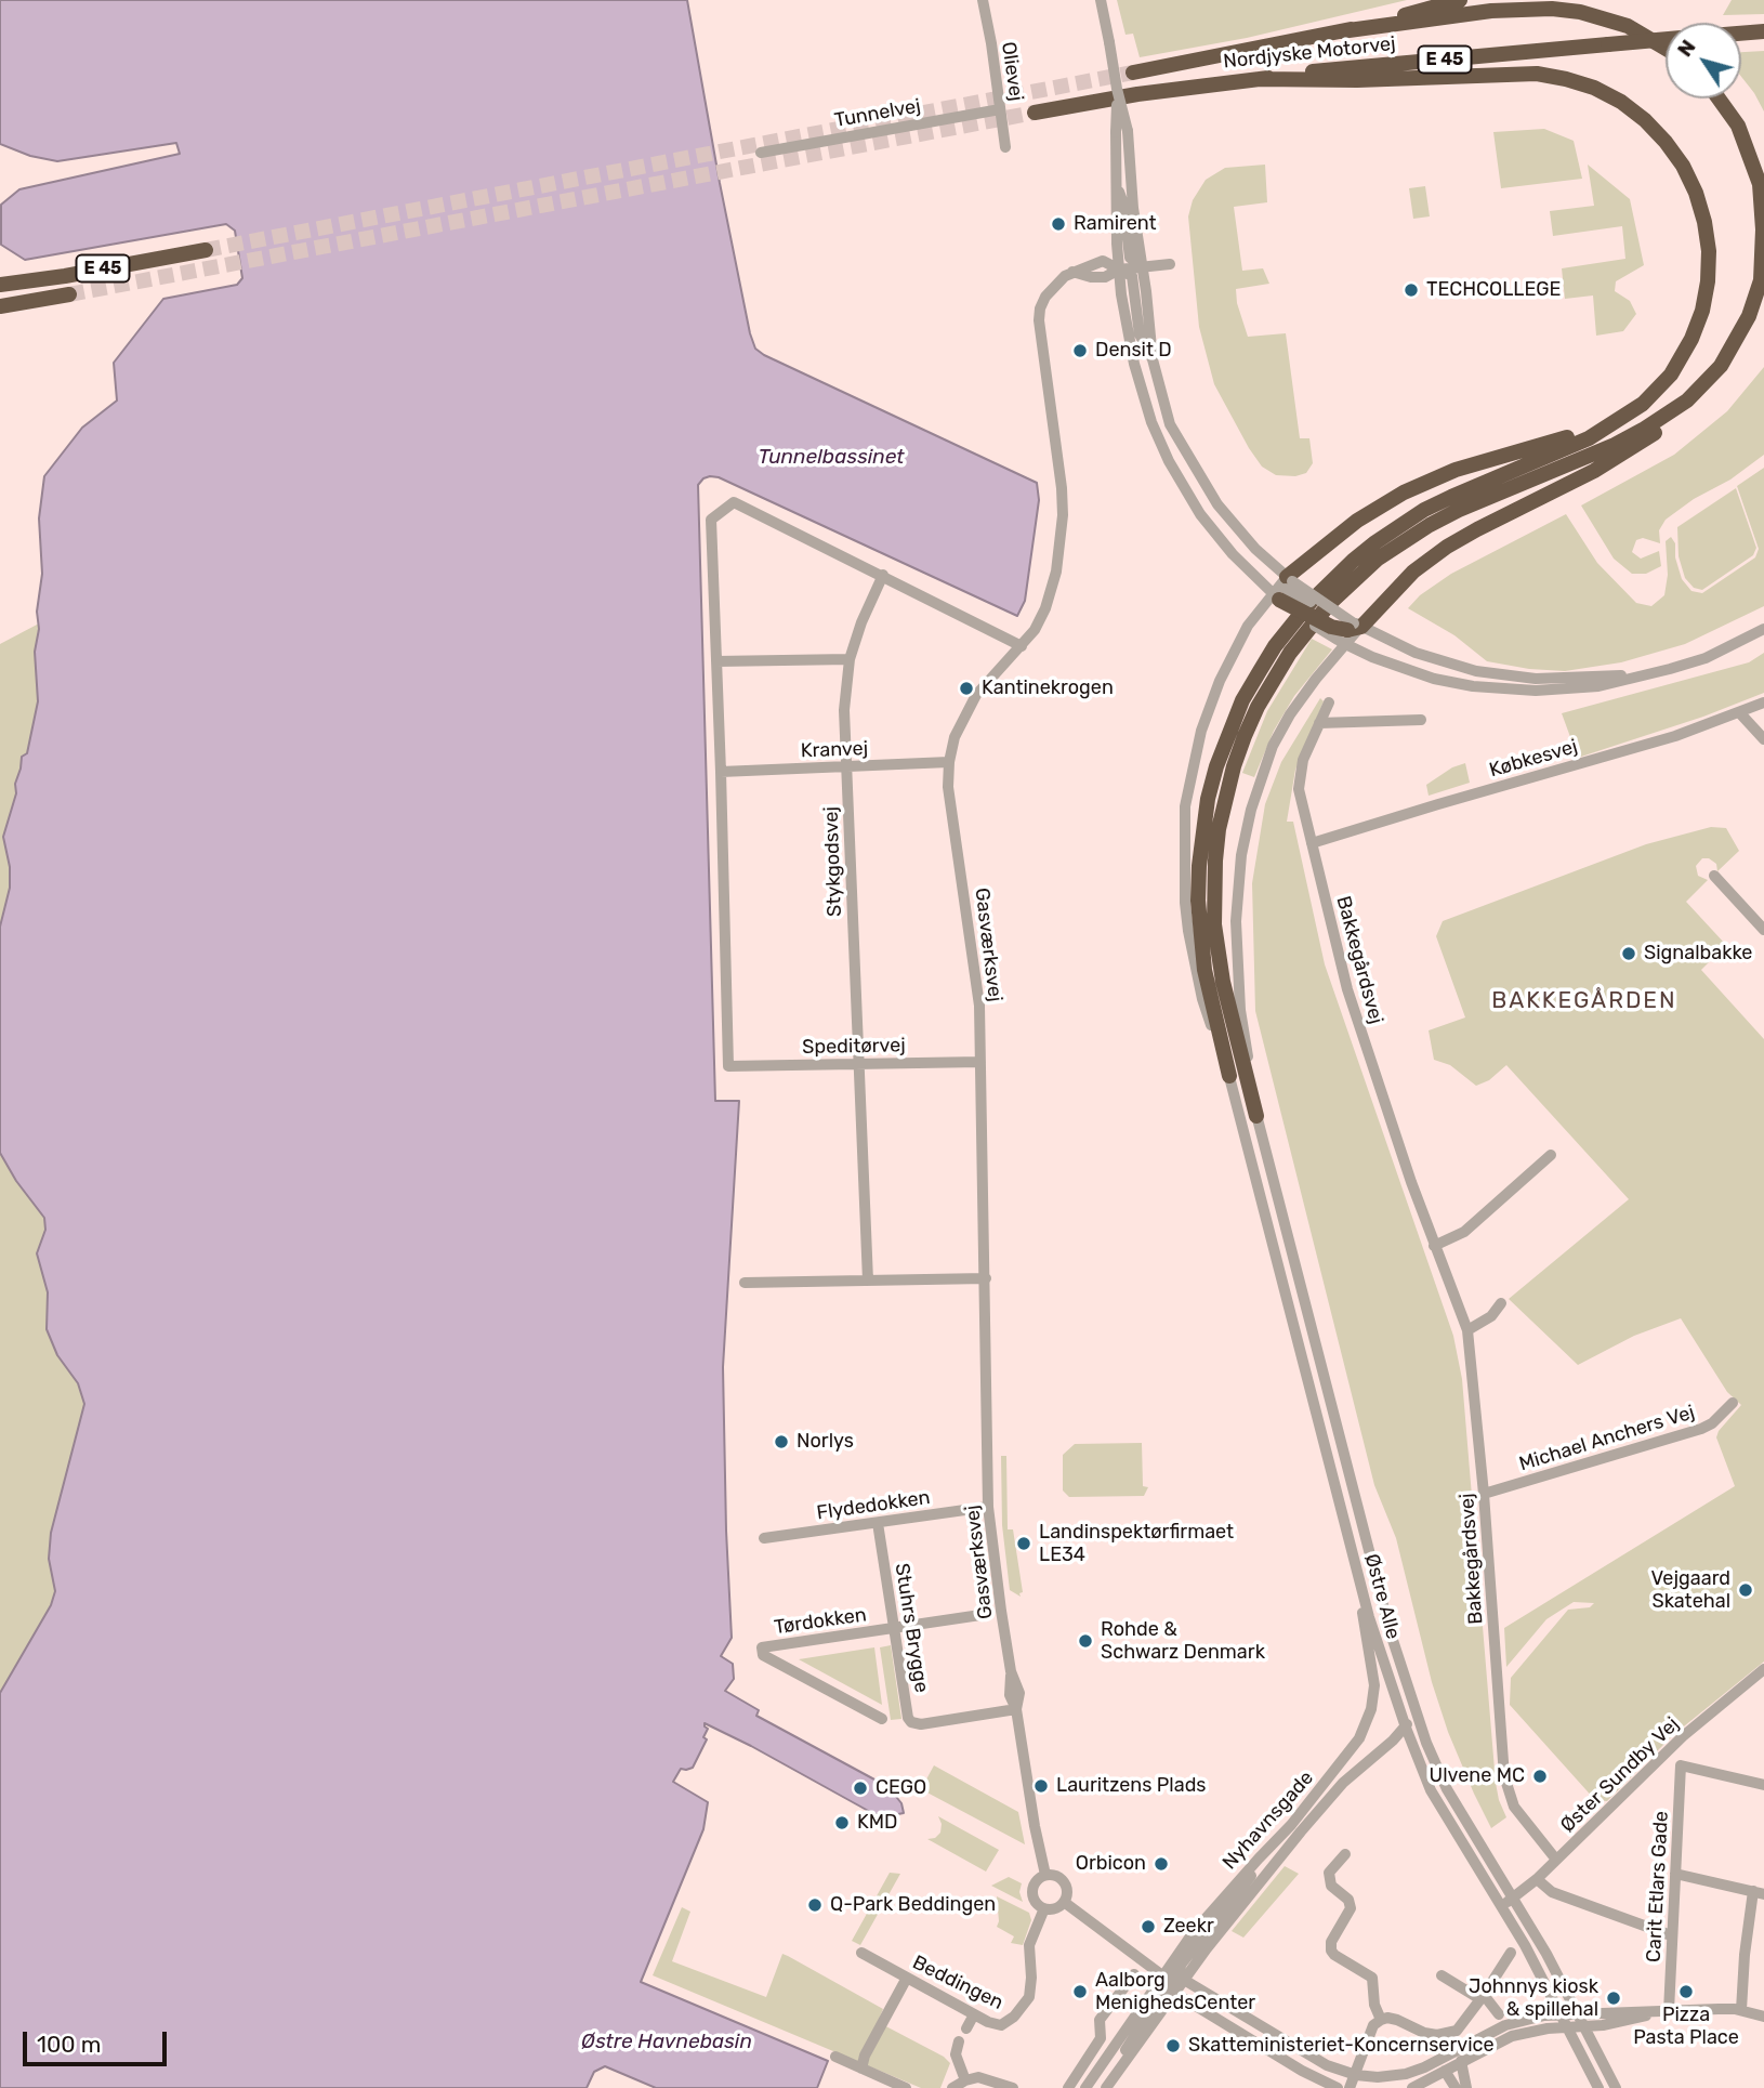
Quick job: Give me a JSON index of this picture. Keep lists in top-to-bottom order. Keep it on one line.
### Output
{"streets":{"highway":["Nordjyske Motorvej","E 45"],"street":["Olievej","Tunnelvej","Kranvej","Købkesvej","Stykgodsvej","Gasværksvej","Bakkegårdsvej","Speditørvej","Michael Anchers Vej","Flydedokken","Østre Alle","Tørdokken","Stuhrs Brygge","Øster Sundby Vej","Nyhavnsgade","Carit Etlars Gade","Beddingen"]},"crossings":[["Olievej","Tunnelvej"],["Kranvej","Stykgodsvej"],["Kranvej","Gasværksvej"],["Kranvej","Speditørvej"],["Købkesvej","Bakkegårdsvej"],["Stykgodsvej","Speditørvej"],["Gasværksvej","Speditørvej"],["Gasværksvej","Flydedokken"],["Gasværksvej","Stuhrs Brygge"],["Gasværksvej","Beddingen"],["Bakkegårdsvej","Michael Anchers Vej"],["Bakkegårdsvej","Øster Sundby Vej"],["Flydedokken","Stuhrs Brygge"],["Østre Alle","Øster Sundby Vej"],["Østre Alle","Nyhavnsgade"],["Tørdokken","Stuhrs Brygge"]],"districts":["BAKKEGÅRDEN"],"water":["Tunnelbassinet","Østre Havnebasin"],"places":["Ramirent","TECHCOLLEGE","Densit D","Kantinekrogen","Signalbakke","Norlys","Landinspektørfirmaet LE34","Vejgaard Skatehal","Rohde & Schwarz Denmark","Ulvene MC","Lauritzens Plads","CEGO","KMD","Orbicon","Q-Park Beddingen","Zeekr","Aalborg MenighedsCenter","Pizza Pasta Place","Johnnys kiosk & spillehal","Skatteministeriet-Koncernservice"],"scale_bar":"100 m","north":"top left"}
